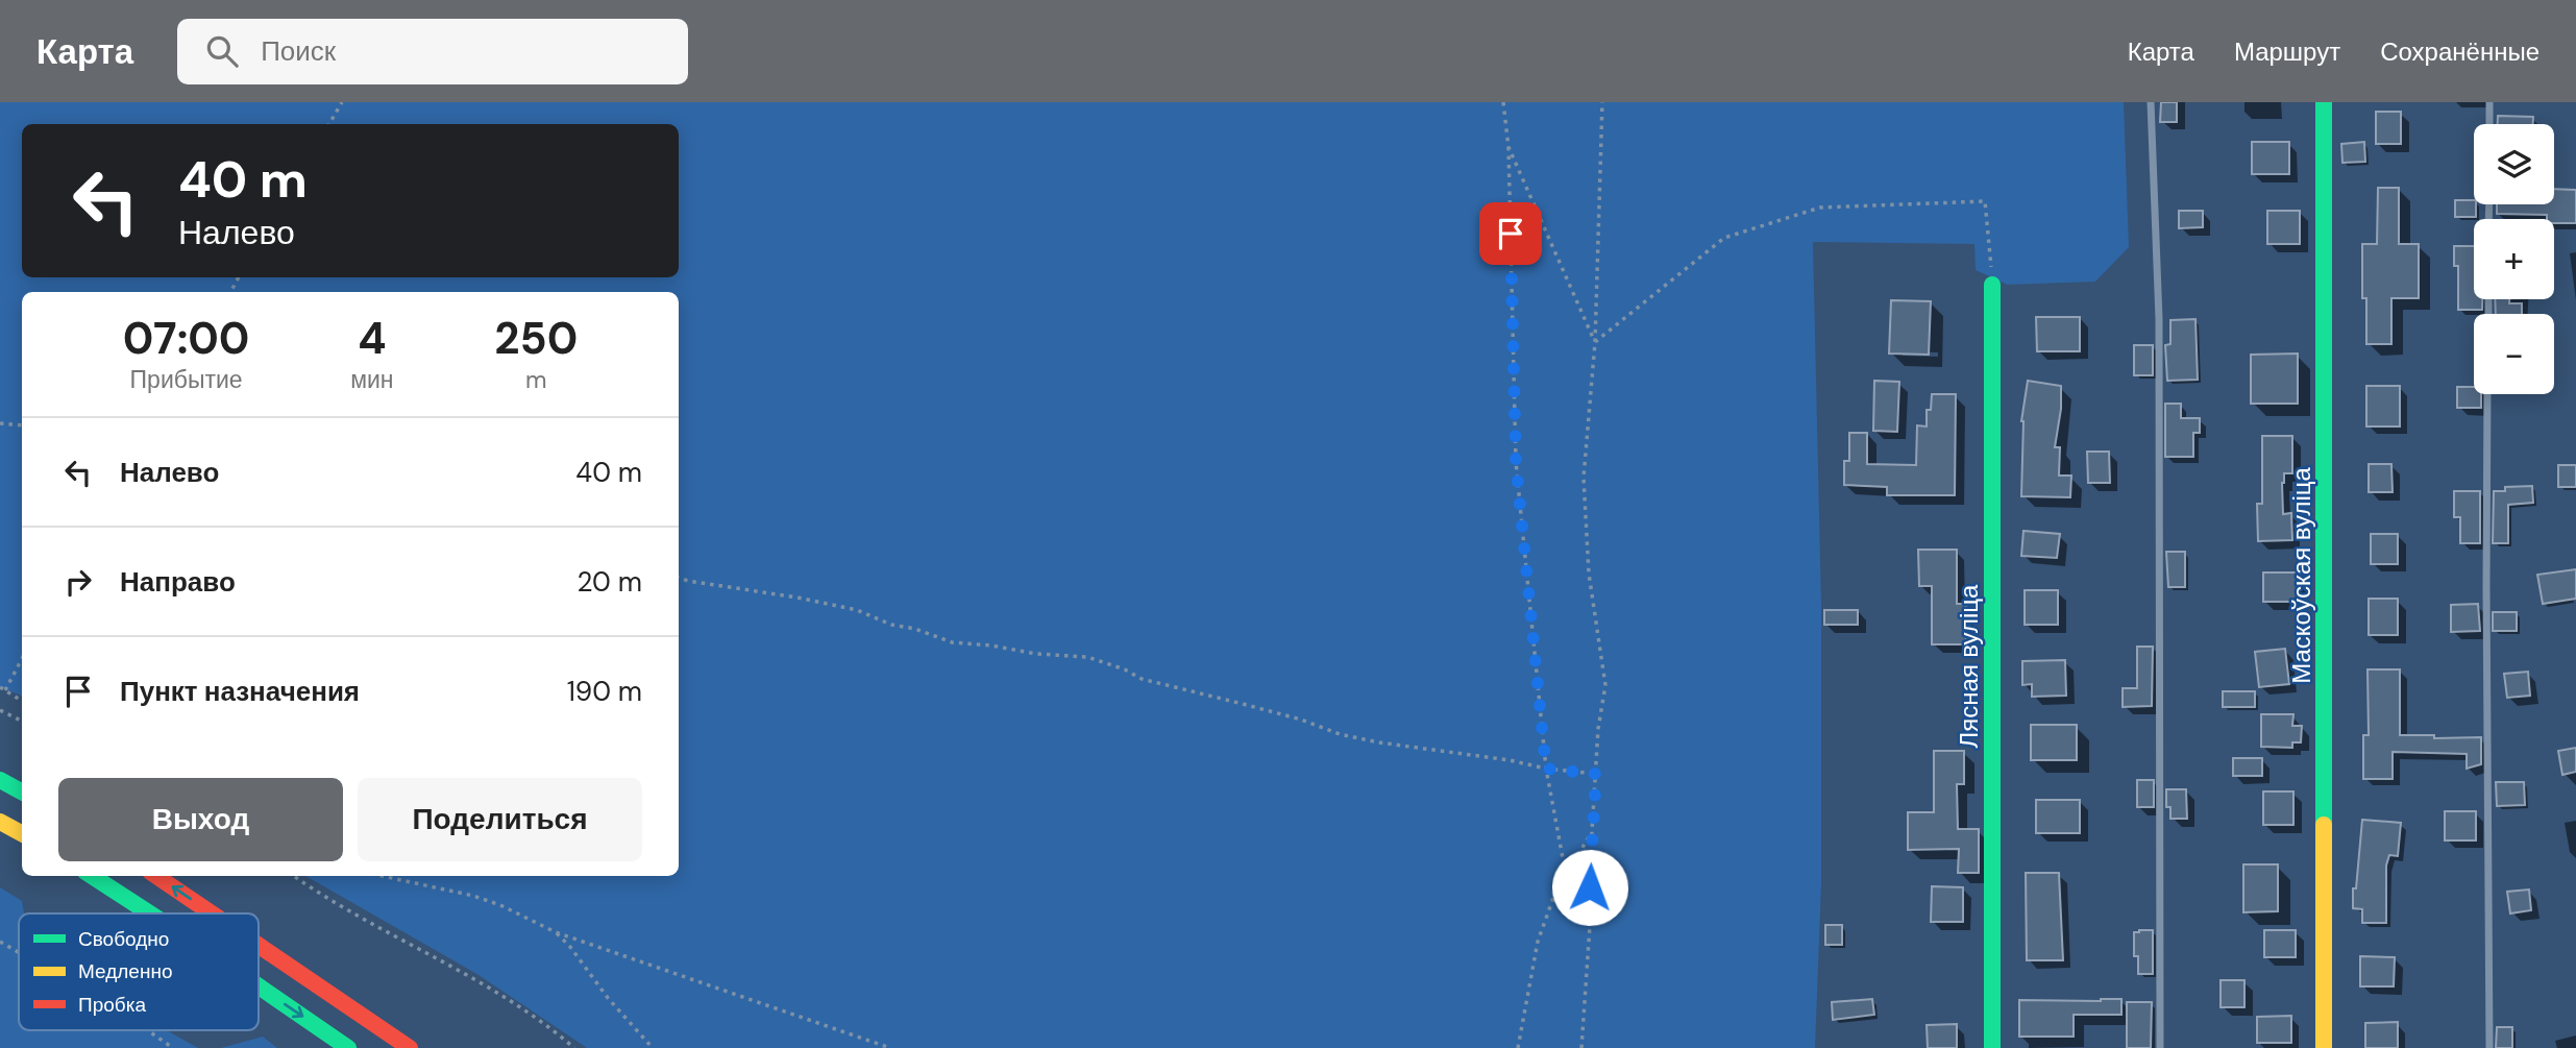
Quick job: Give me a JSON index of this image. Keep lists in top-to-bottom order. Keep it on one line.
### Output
{"streets":{"main road":["Маскоўская вуліца","Лясная вуліца"]},"legend":["Свободно","Медленно","Пробка"],"page":{"header":"Карта","search":"Поиск","nav":["Карта","Маршрут","Сохранённые"],"map_buttons":["+","−"],"turn":["40 m","Налево"],"eta":["07:00","Прибытие","4","мин","250","m"],"list":[{"name":"Налево","value":"40 m"},{"name":"Направо","value":"20 m"},{"name":"Пункт назначения","value":"190 m"}],"buttons":["Выход","Поделиться"]}}
